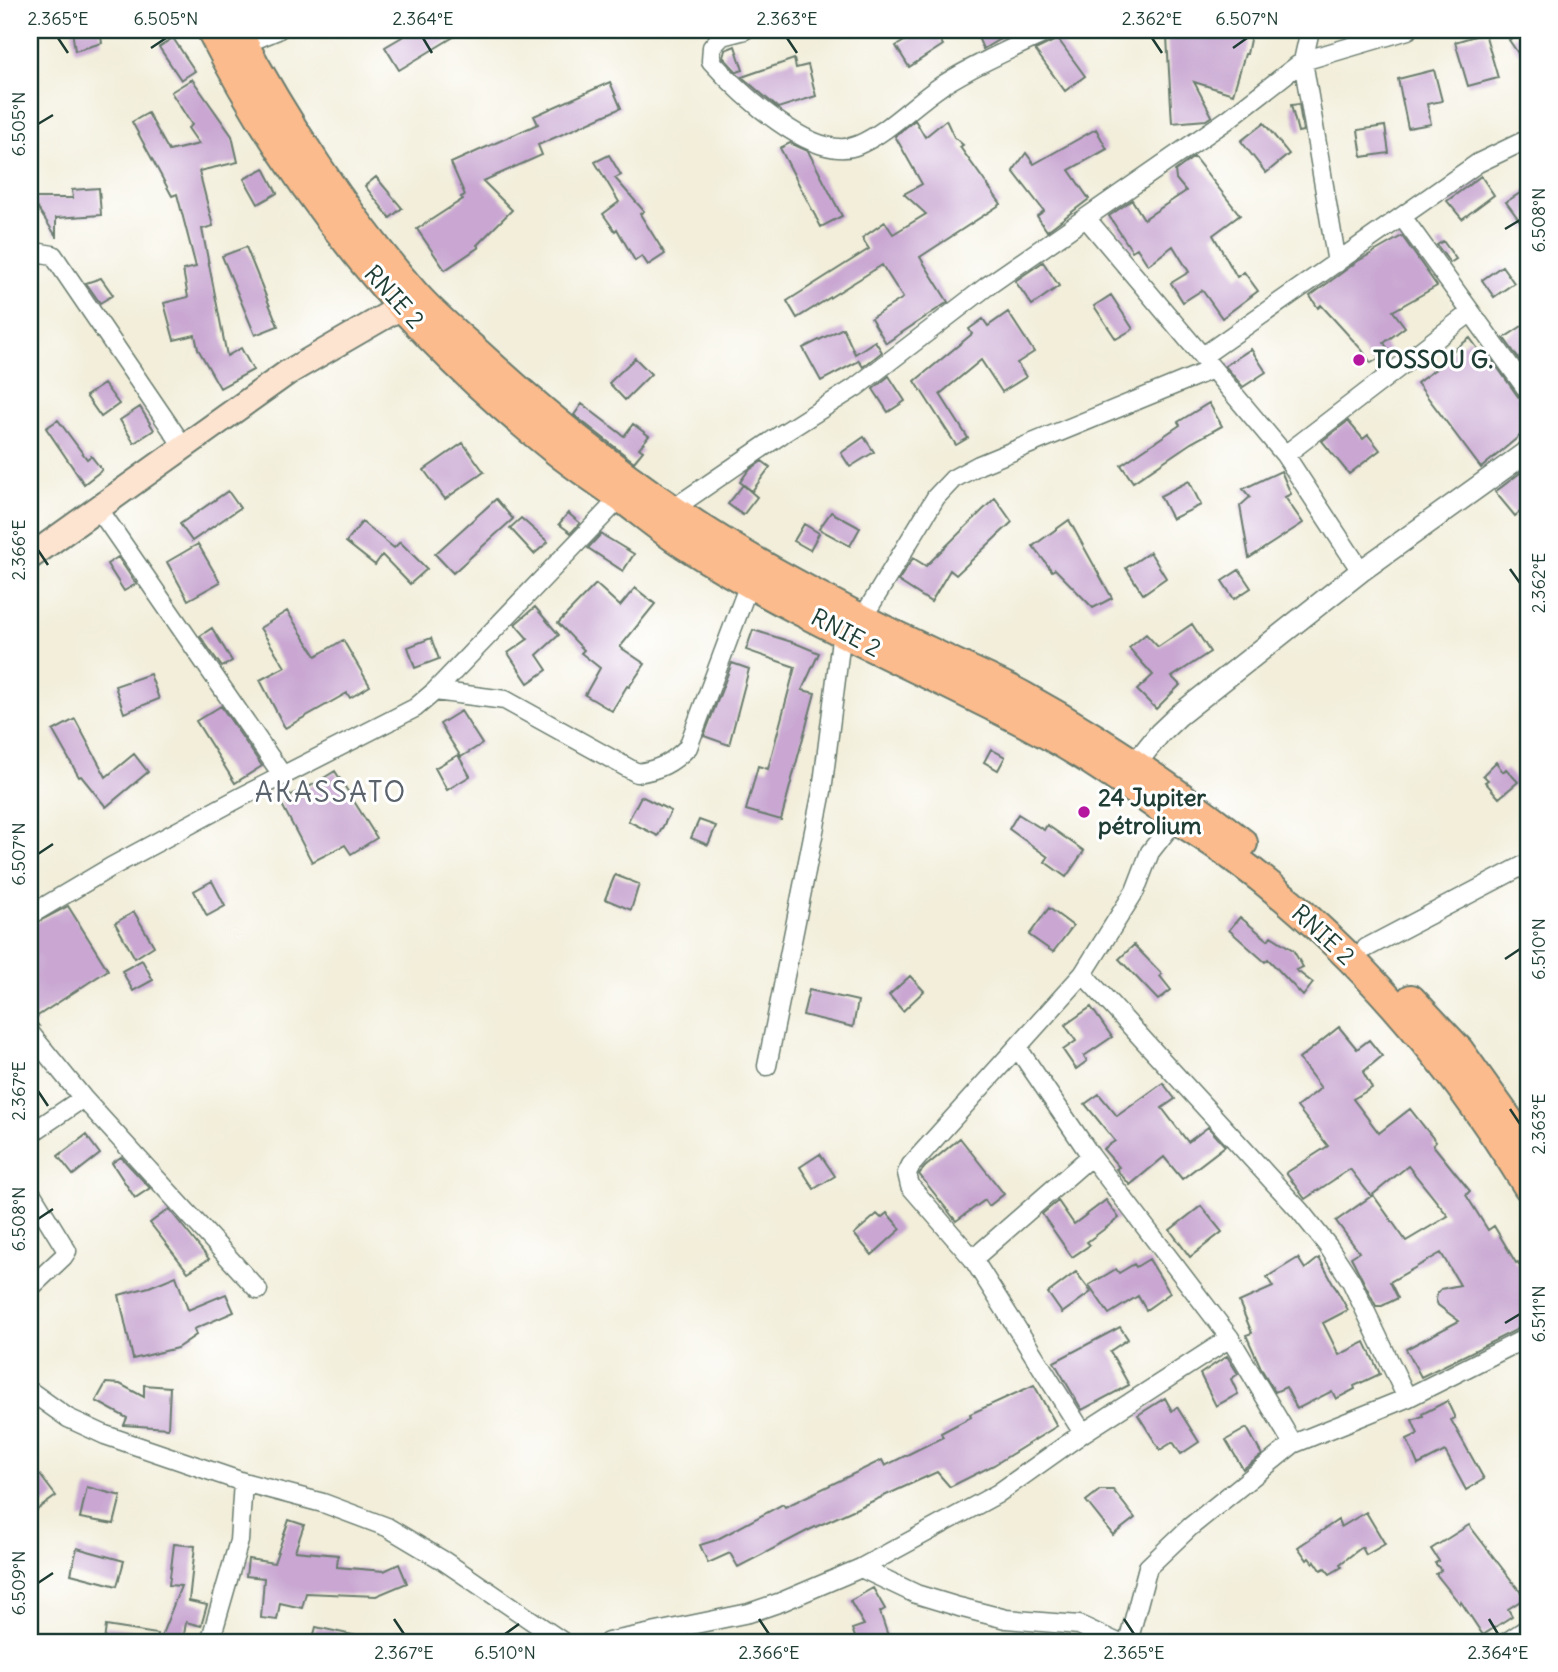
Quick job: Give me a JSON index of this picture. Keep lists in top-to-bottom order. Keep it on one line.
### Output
{"streets":{"highway":["RNIE 2"]},"districts":["AKASSATO"],"places":["TOSSOU G.","24 Jupiter pétrolium"],"coordinates":["2.365°E","6.505°N","2.364°E","2.363°E","2.362°E","6.507°N","6.508°N","2.366°E","6.510°N","2.367°E","6.511°N","6.509°N"]}
